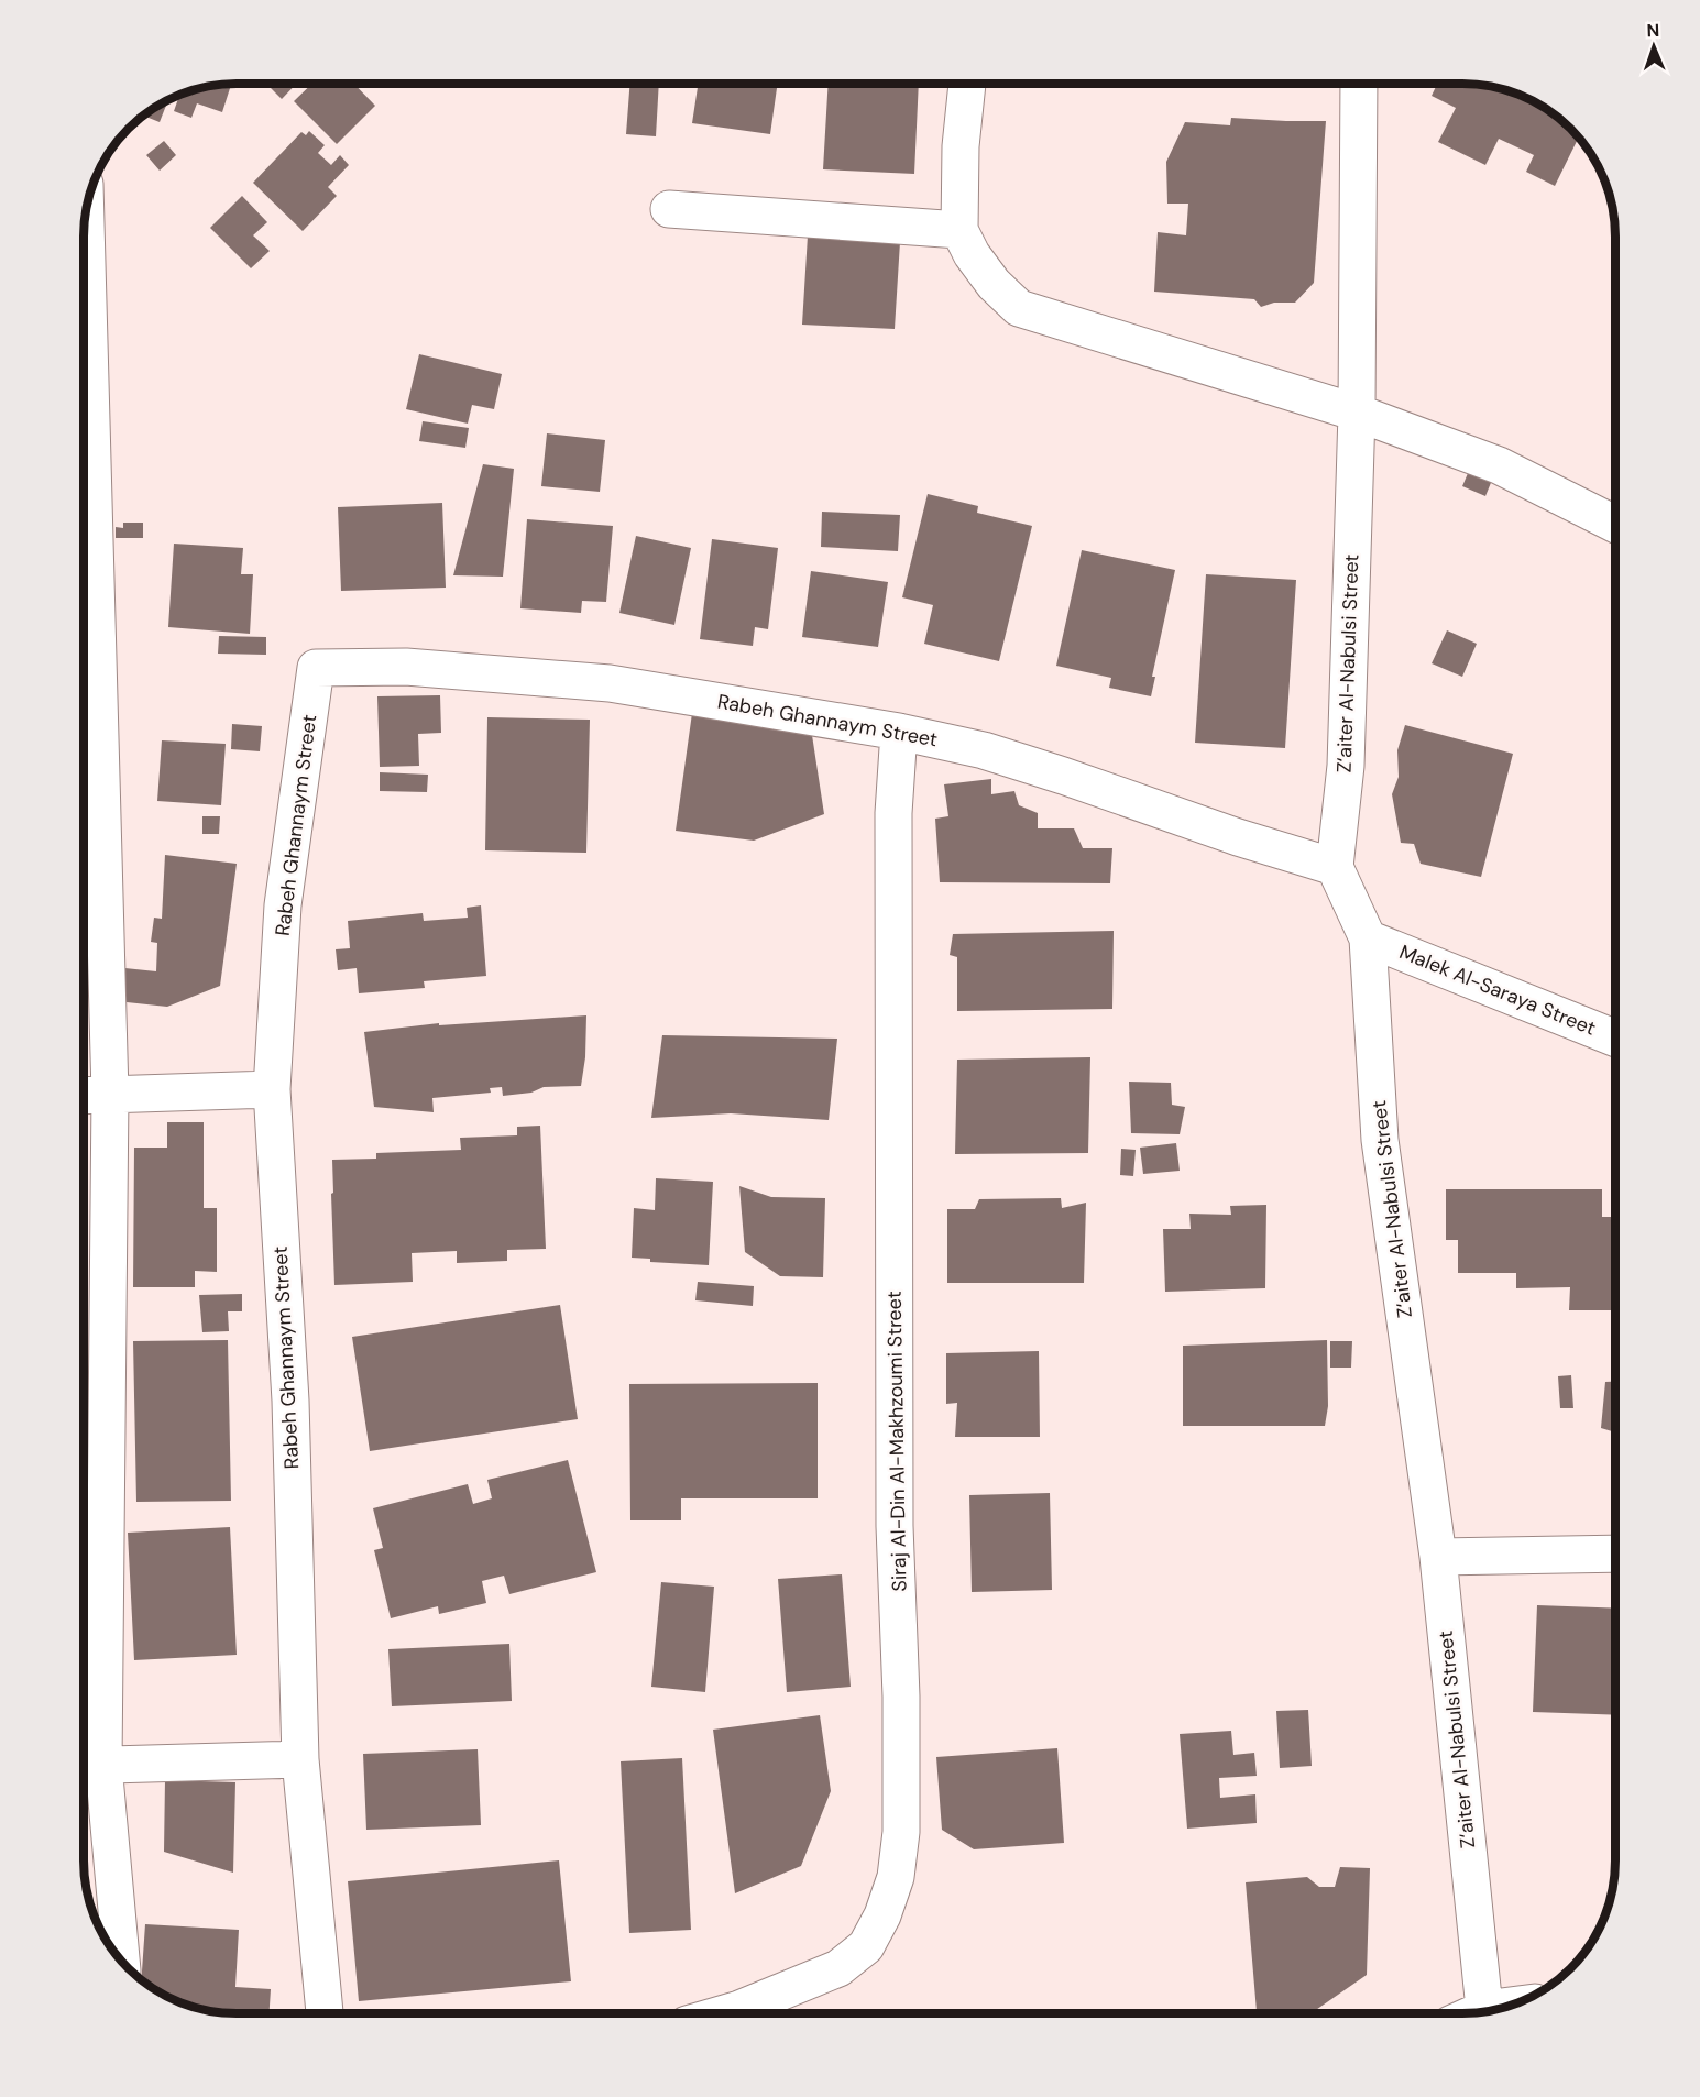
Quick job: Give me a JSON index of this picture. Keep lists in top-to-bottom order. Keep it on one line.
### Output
{"streets":{"street":["Z‘aiter Al-Nabulsi Street","Rabeh Ghannaym Street","Malek Al-Saraya Street","Siraj Al-Din Al-Makhzoumi Street"]},"crossings":[["Z‘aiter Al-Nabulsi Street","Rabeh Ghannaym Street"],["Z‘aiter Al-Nabulsi Street","Malek Al-Saraya Street"],["Rabeh Ghannaym Street","Siraj Al-Din Al-Makhzoumi Street"]],"north":"top"}
